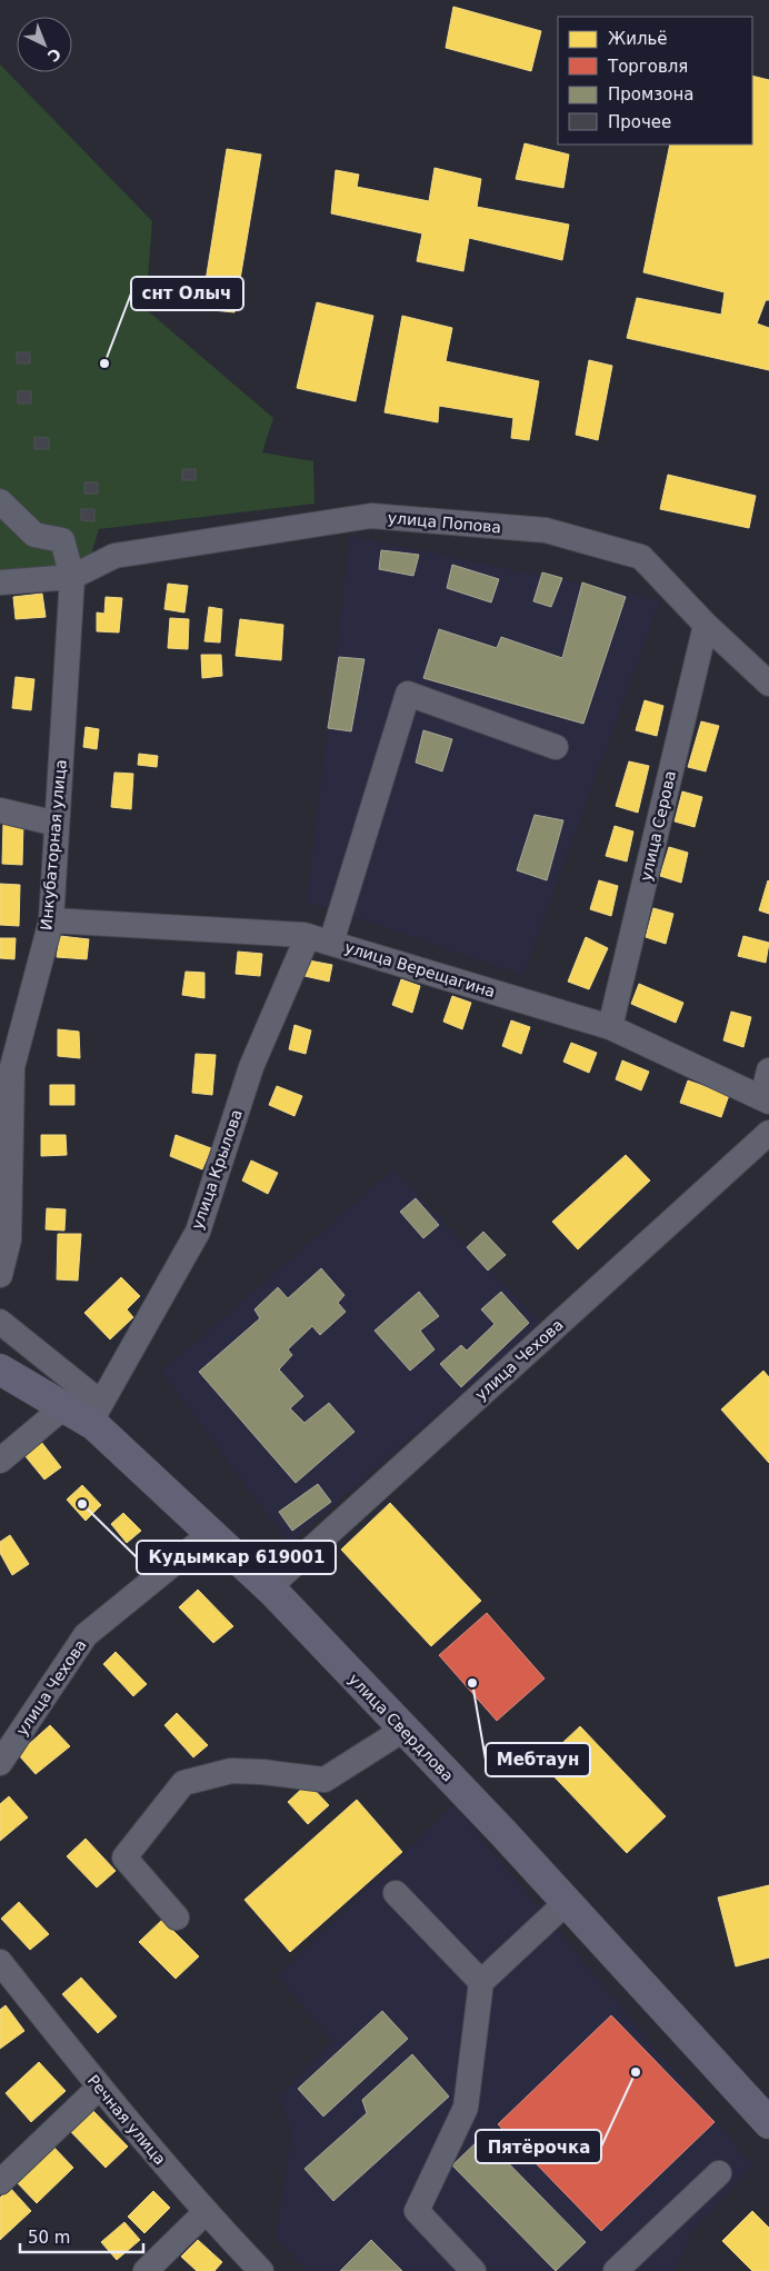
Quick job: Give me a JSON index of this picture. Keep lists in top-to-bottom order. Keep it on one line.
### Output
{"streets":{"main road":["улица Свердлова"],"street":["улица Попова","улица Серова","Инкубаторная улица","улица Верещагина","улица Крылова","улица Чехова","Речная улица"]},"crossings":[["улица Попова","улица Серова"],["улица Попова","Инкубаторная улица"],["улица Серова","улица Верещагина"],["Инкубаторная улица","улица Верещагина"],["улица Верещагина","улица Крылова"],["улица Крылова","улица Свердлова"],["улица Чехова","улица Свердлова"]],"places":["снт Олыч","Кудымкар 619001","Мебтаун","Пятёрочка"],"legend":["Жильё","Торговля","Промзона","Прочее"],"scale_bar":"50 m","north":"bottom right"}
